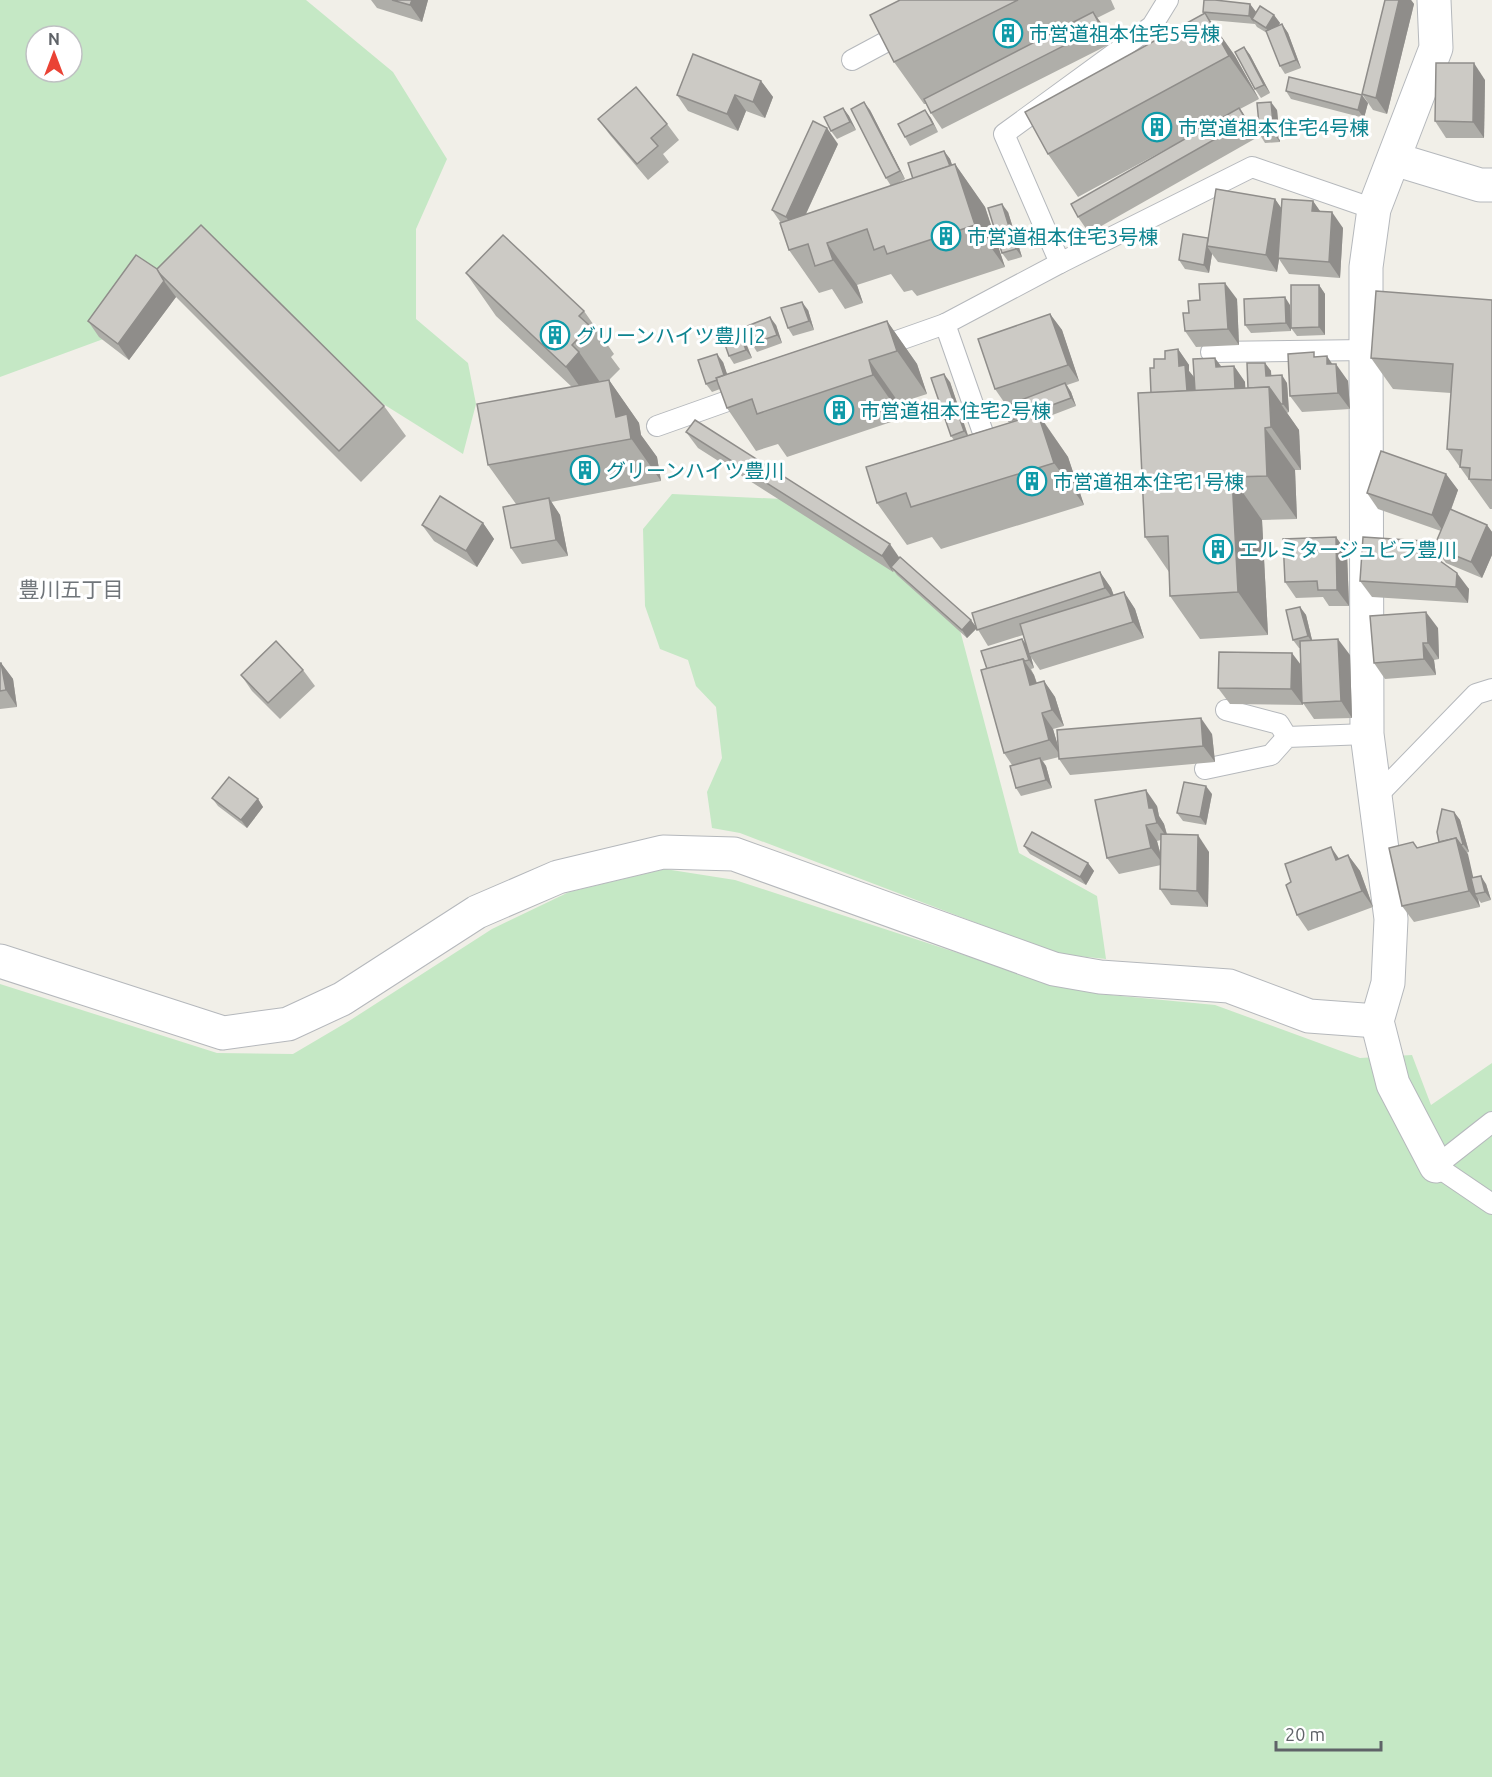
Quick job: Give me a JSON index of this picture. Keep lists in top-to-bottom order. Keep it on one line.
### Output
{"districts":["豊川五丁目"],"places":{"building":["市営道祖本住宅5号棟","市営道祖本住宅4号棟","市営道祖本住宅3号棟","グリーンハイツ豊川2","市営道祖本住宅2号棟","グリーンハイツ豊川","市営道祖本住宅1号棟","エルミタージュビラ豊川"]},"scale_bar":"20 m","north":"top"}
